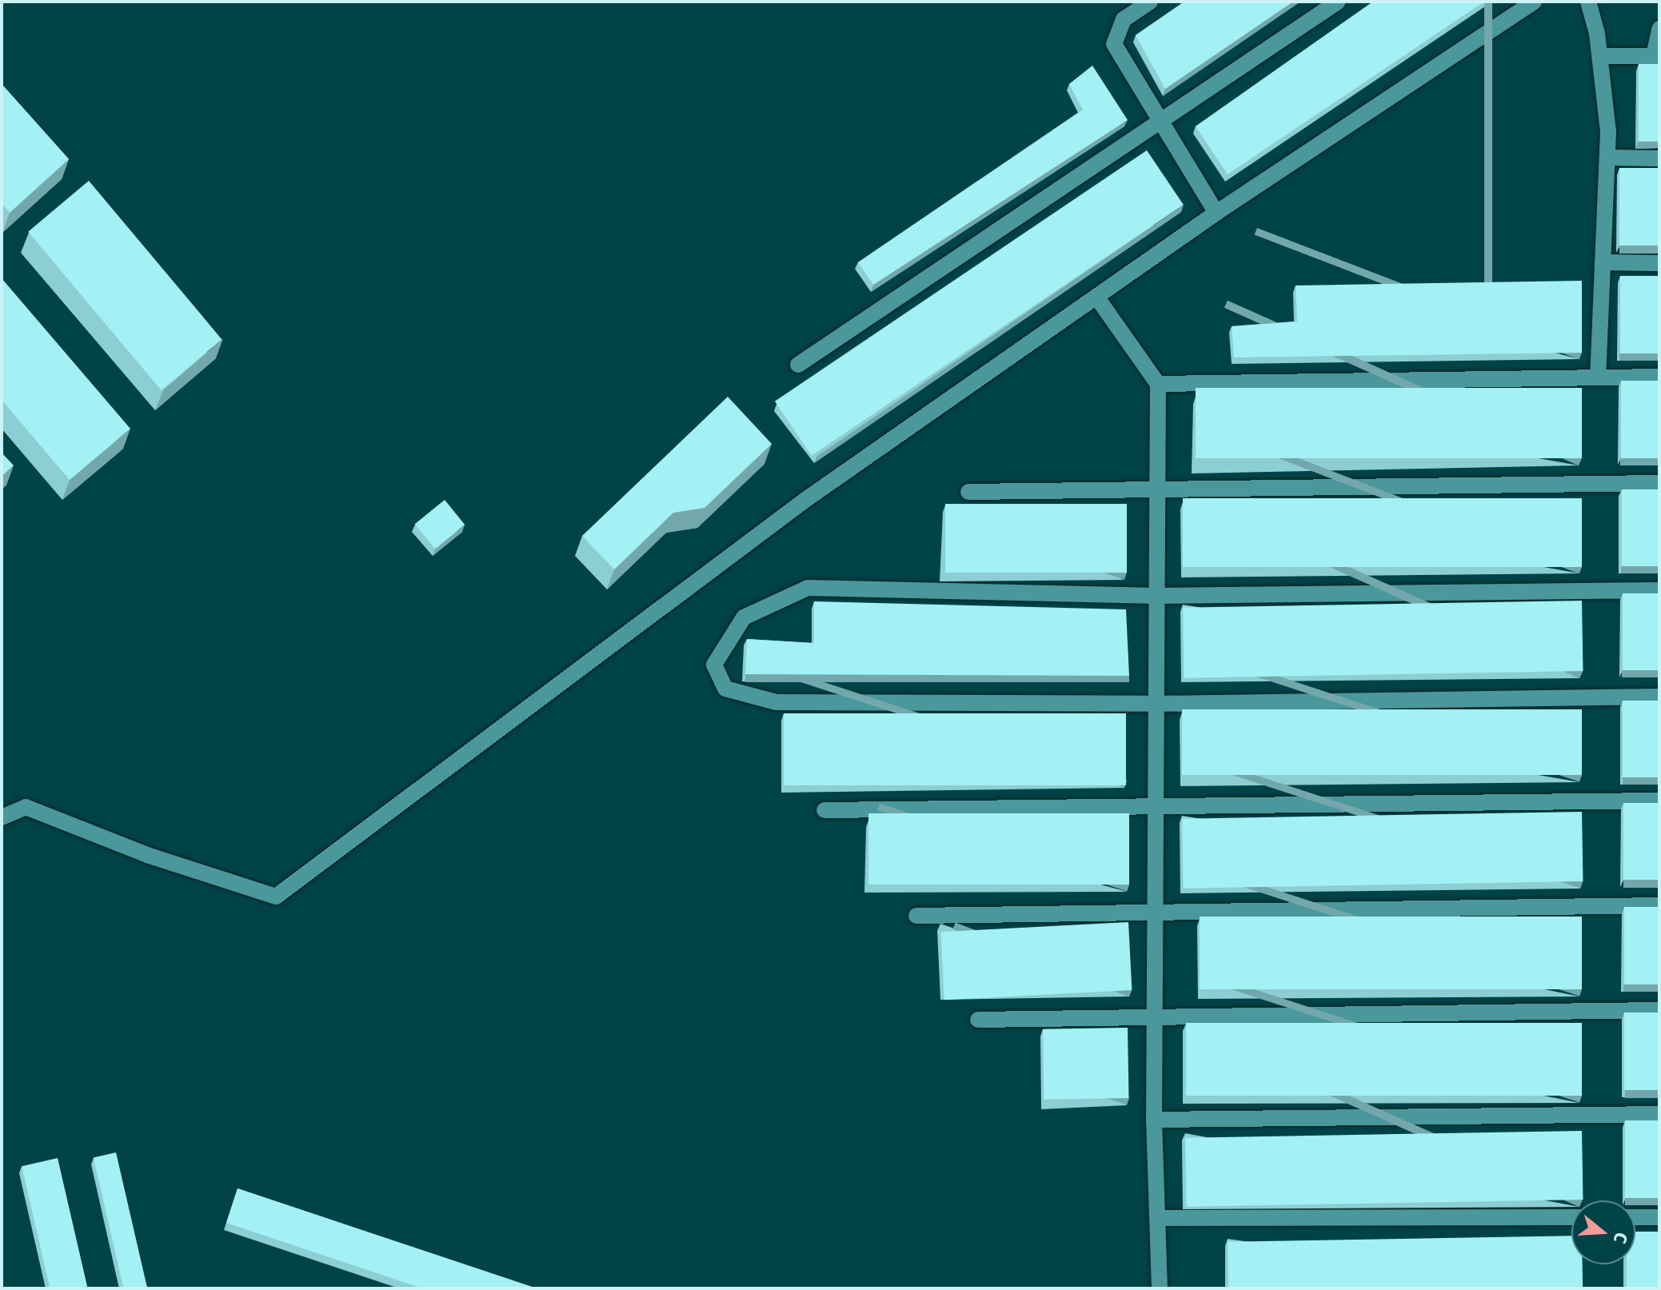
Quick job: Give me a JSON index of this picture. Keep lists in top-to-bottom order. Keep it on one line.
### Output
{"north":"right"}
